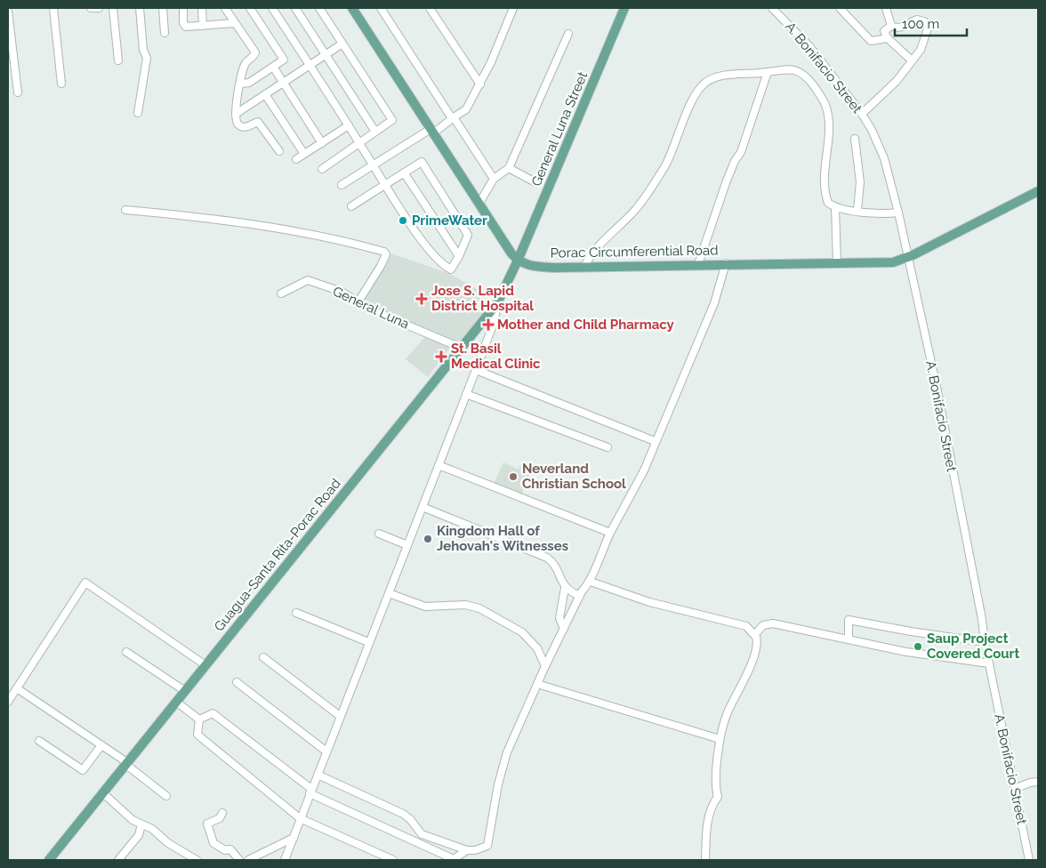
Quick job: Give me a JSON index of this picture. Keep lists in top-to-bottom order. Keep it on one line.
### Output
{"streets":{"main road":["General Luna Street","Porac Circumferential Road","Guagua-Santa Rita-Porac Road"],"street":["A. Bonifacio Street","General Luna"]},"crossings":[["A. Bonifacio Street","Porac Circumferential Road"],["General Luna Street","Porac Circumferential Road"],["General Luna Street","Guagua-Santa Rita-Porac Road"],["Porac Circumferential Road","Guagua-Santa Rita-Porac Road"],["General Luna","Guagua-Santa Rita-Porac Road"]],"places":{"other":["PrimeWater","Neverland Christian School","Kingdom Hall of Jehovah's Witnesses","Saup Project Covered Court"],"health":["Jose S. Lapid District Hospital","Mother and Child Pharmacy","St. Basil Medical Clinic"]},"scale_bar":"100 m"}
